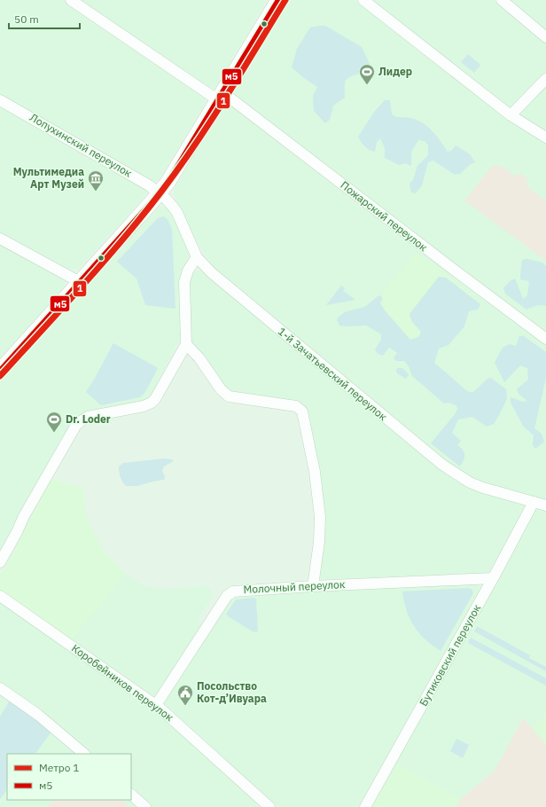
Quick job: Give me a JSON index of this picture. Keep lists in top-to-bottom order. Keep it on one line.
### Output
{"streets":{"street":["Лопухинский переулок","Пожарский переулок","1-й Зачатьевский переулок","Молочный переулок","Бутиковский переулок","Коробейников переулок"]},"crossings":[["Лопухинский переулок","1-й Зачатьевский переулок"],["1-й Зачатьевский переулок","Бутиковский переулок"],["Молочный переулок","Бутиковский переулок"],["Молочный переулок","Коробейников переулок"]],"places":{"sports":["Лидер","Dr. Loder"],"museum":["Мультимедиа Арт Музей"],"public building":["Посольство Кот-д’Ивуара"]},"lines":["metro line 1","transit line м5"],"legend":["Метро 1","м5"],"scale_bar":"50 m"}
